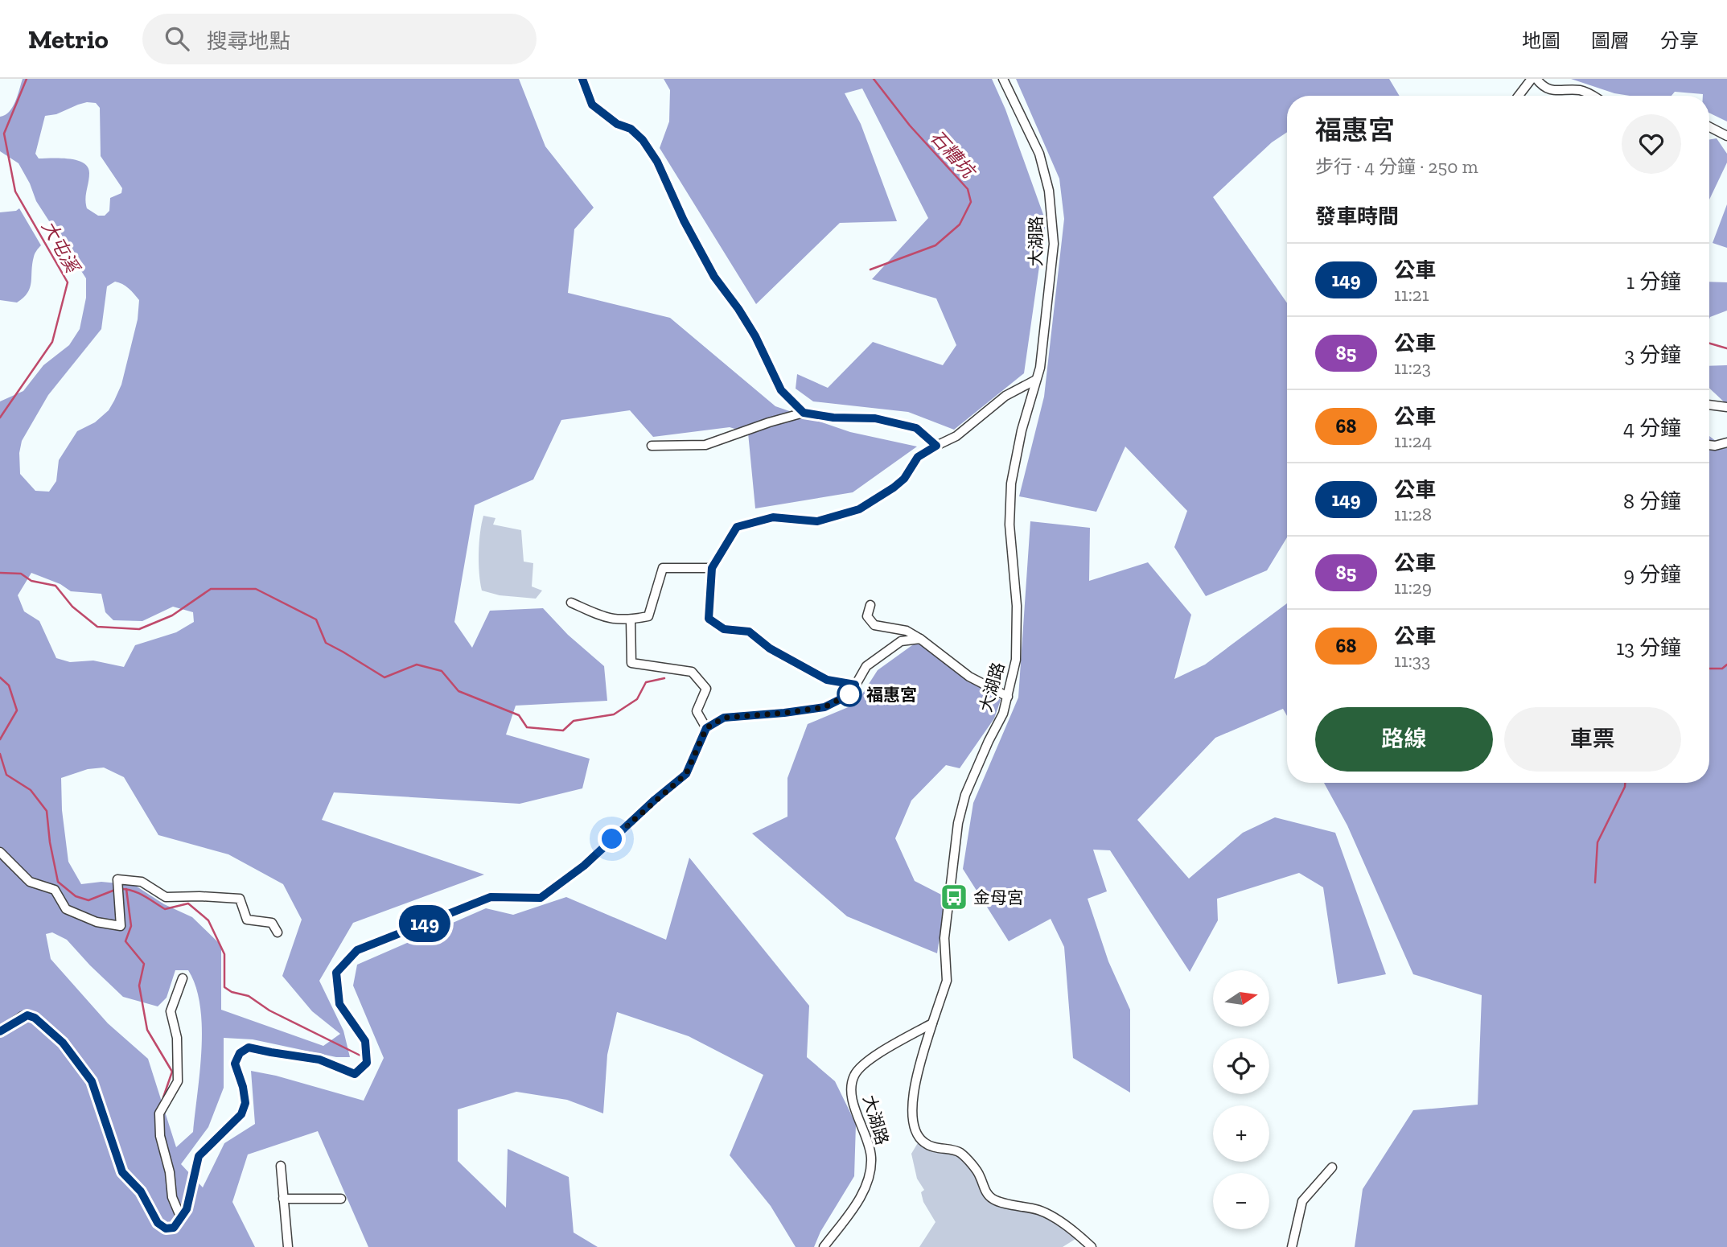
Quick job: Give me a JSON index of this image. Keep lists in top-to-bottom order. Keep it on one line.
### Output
{"streets":{"street":["大湖路"]},"water":["石糟坑","大屯溪"],"places":{"other":["福惠宮"],"bus stop":["金母宮"]},"lines":["bus line 149"],"north":"right","page":{"header":"Metrio","search":"搜尋地點","nav":["地圖","圖層","分享"],"on_map":"149","heading":[["福惠宮","步行 · 4 分鐘 · 250 m"],"發車時間"],"list":[{"mark":"149","name":"公車","note":"11:21","value":"1 分鐘"},{"mark":"85","name":"公車","note":"11:23","value":"3 分鐘"},{"mark":"68","name":"公車","note":"11:24","value":"4 分鐘"},{"mark":"149","name":"公車","note":"11:28","value":"8 分鐘"},{"mark":"85","name":"公車","note":"11:29","value":"9 分鐘"},{"mark":"68","name":"公車","note":"11:33","value":"13 分鐘"}],"buttons":["路線","車票"],"map_buttons":["+","−"]}}
